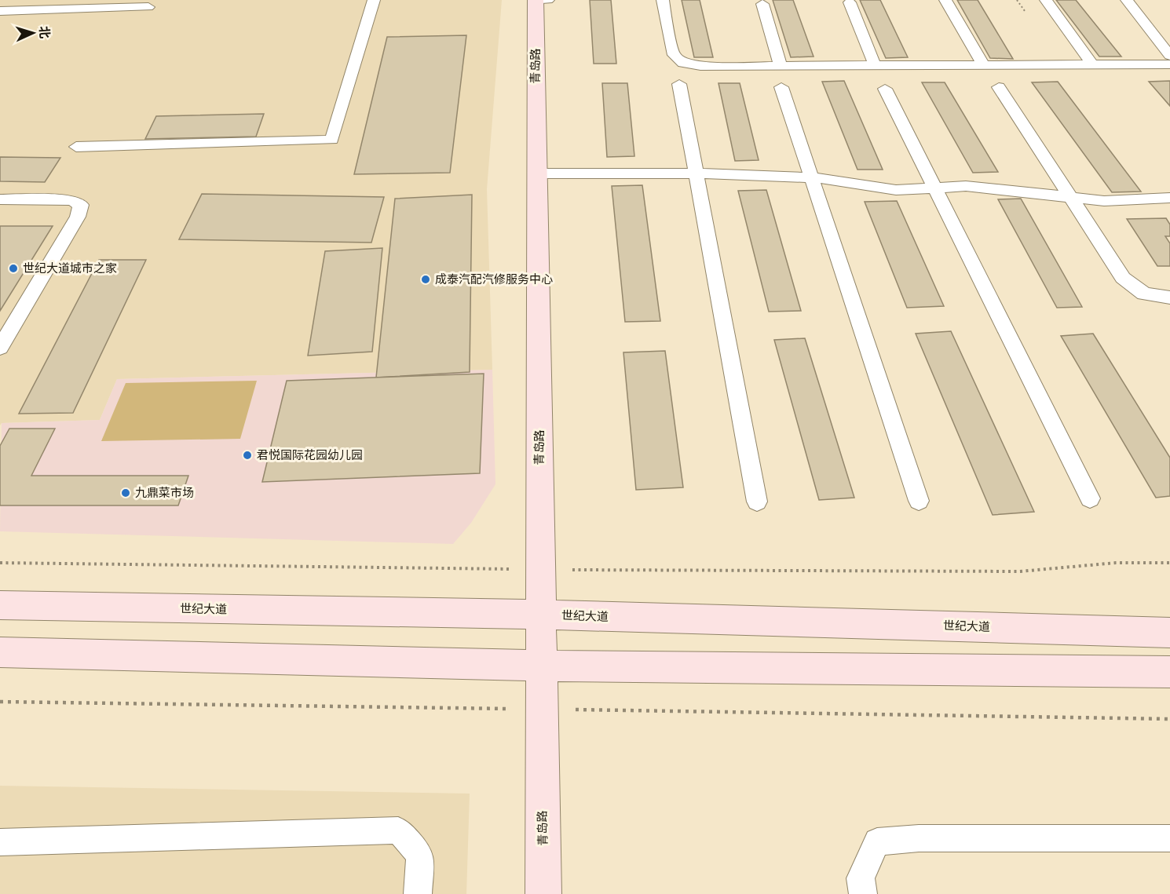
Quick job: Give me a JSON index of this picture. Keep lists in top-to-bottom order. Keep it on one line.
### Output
{"streets":{"street":["青岛路","世纪大道"]},"crossings":[["青岛路","世纪大道"]],"places":["世纪大道城市之家","成泰汽配汽修服务中心","君悦国际花园幼儿园","九鼎菜市场"],"north":"right"}
